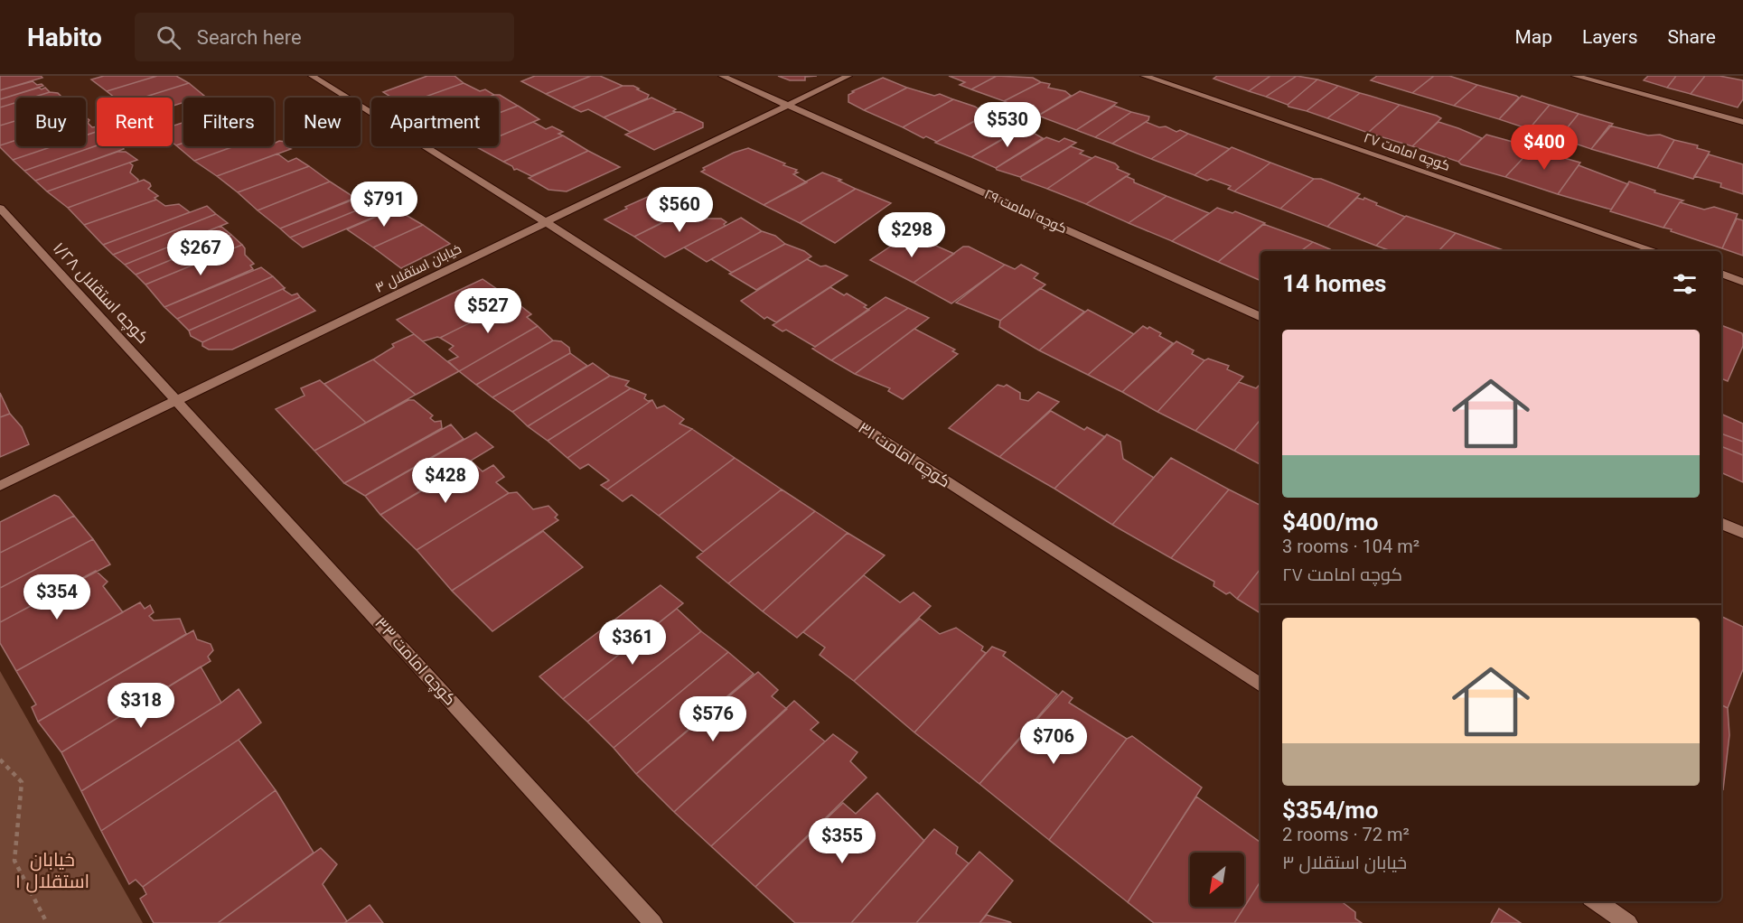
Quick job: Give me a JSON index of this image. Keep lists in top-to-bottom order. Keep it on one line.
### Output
{"streets":{"street":["کوچه امامت ۲۷","کوچه امامت ۲۹","خیابان استقلال ۳","کوچه استقلال ۱/۲۸","کوچه امامت ۳۱","کوچه امامت ۳۳"]},"crossings":[["کوچه امامت ۲۹","خیابان استقلال ۳"],["خیابان استقلال ۳","کوچه استقلال ۱/۲۸"],["خیابان استقلال ۳","کوچه امامت ۳۱"],["خیابان استقلال ۳","کوچه امامت ۳۳"],["کوچه استقلال ۱/۲۸","کوچه امامت ۳۳"]],"parks":["خیابان استقلال ۱"],"north":"bottom left","page":{"header":"Habito","search":"Search here","nav":["Map","Layers","Share"],"chip":["Buy","Rent","Filters","New","Apartment"],"price":["$530","$400","$791","$560","$298","$267","$527","$428","$354","$361","$318","$576","$706","$355"],"heading":"14 homes","list":[{"name":"$400/mo","note":"3 rooms · 104 m² · کوچه امامت ۲۷"},{"name":"$354/mo","note":"2 rooms · 72 m² · خیابان استقلال ۳"}]}}
